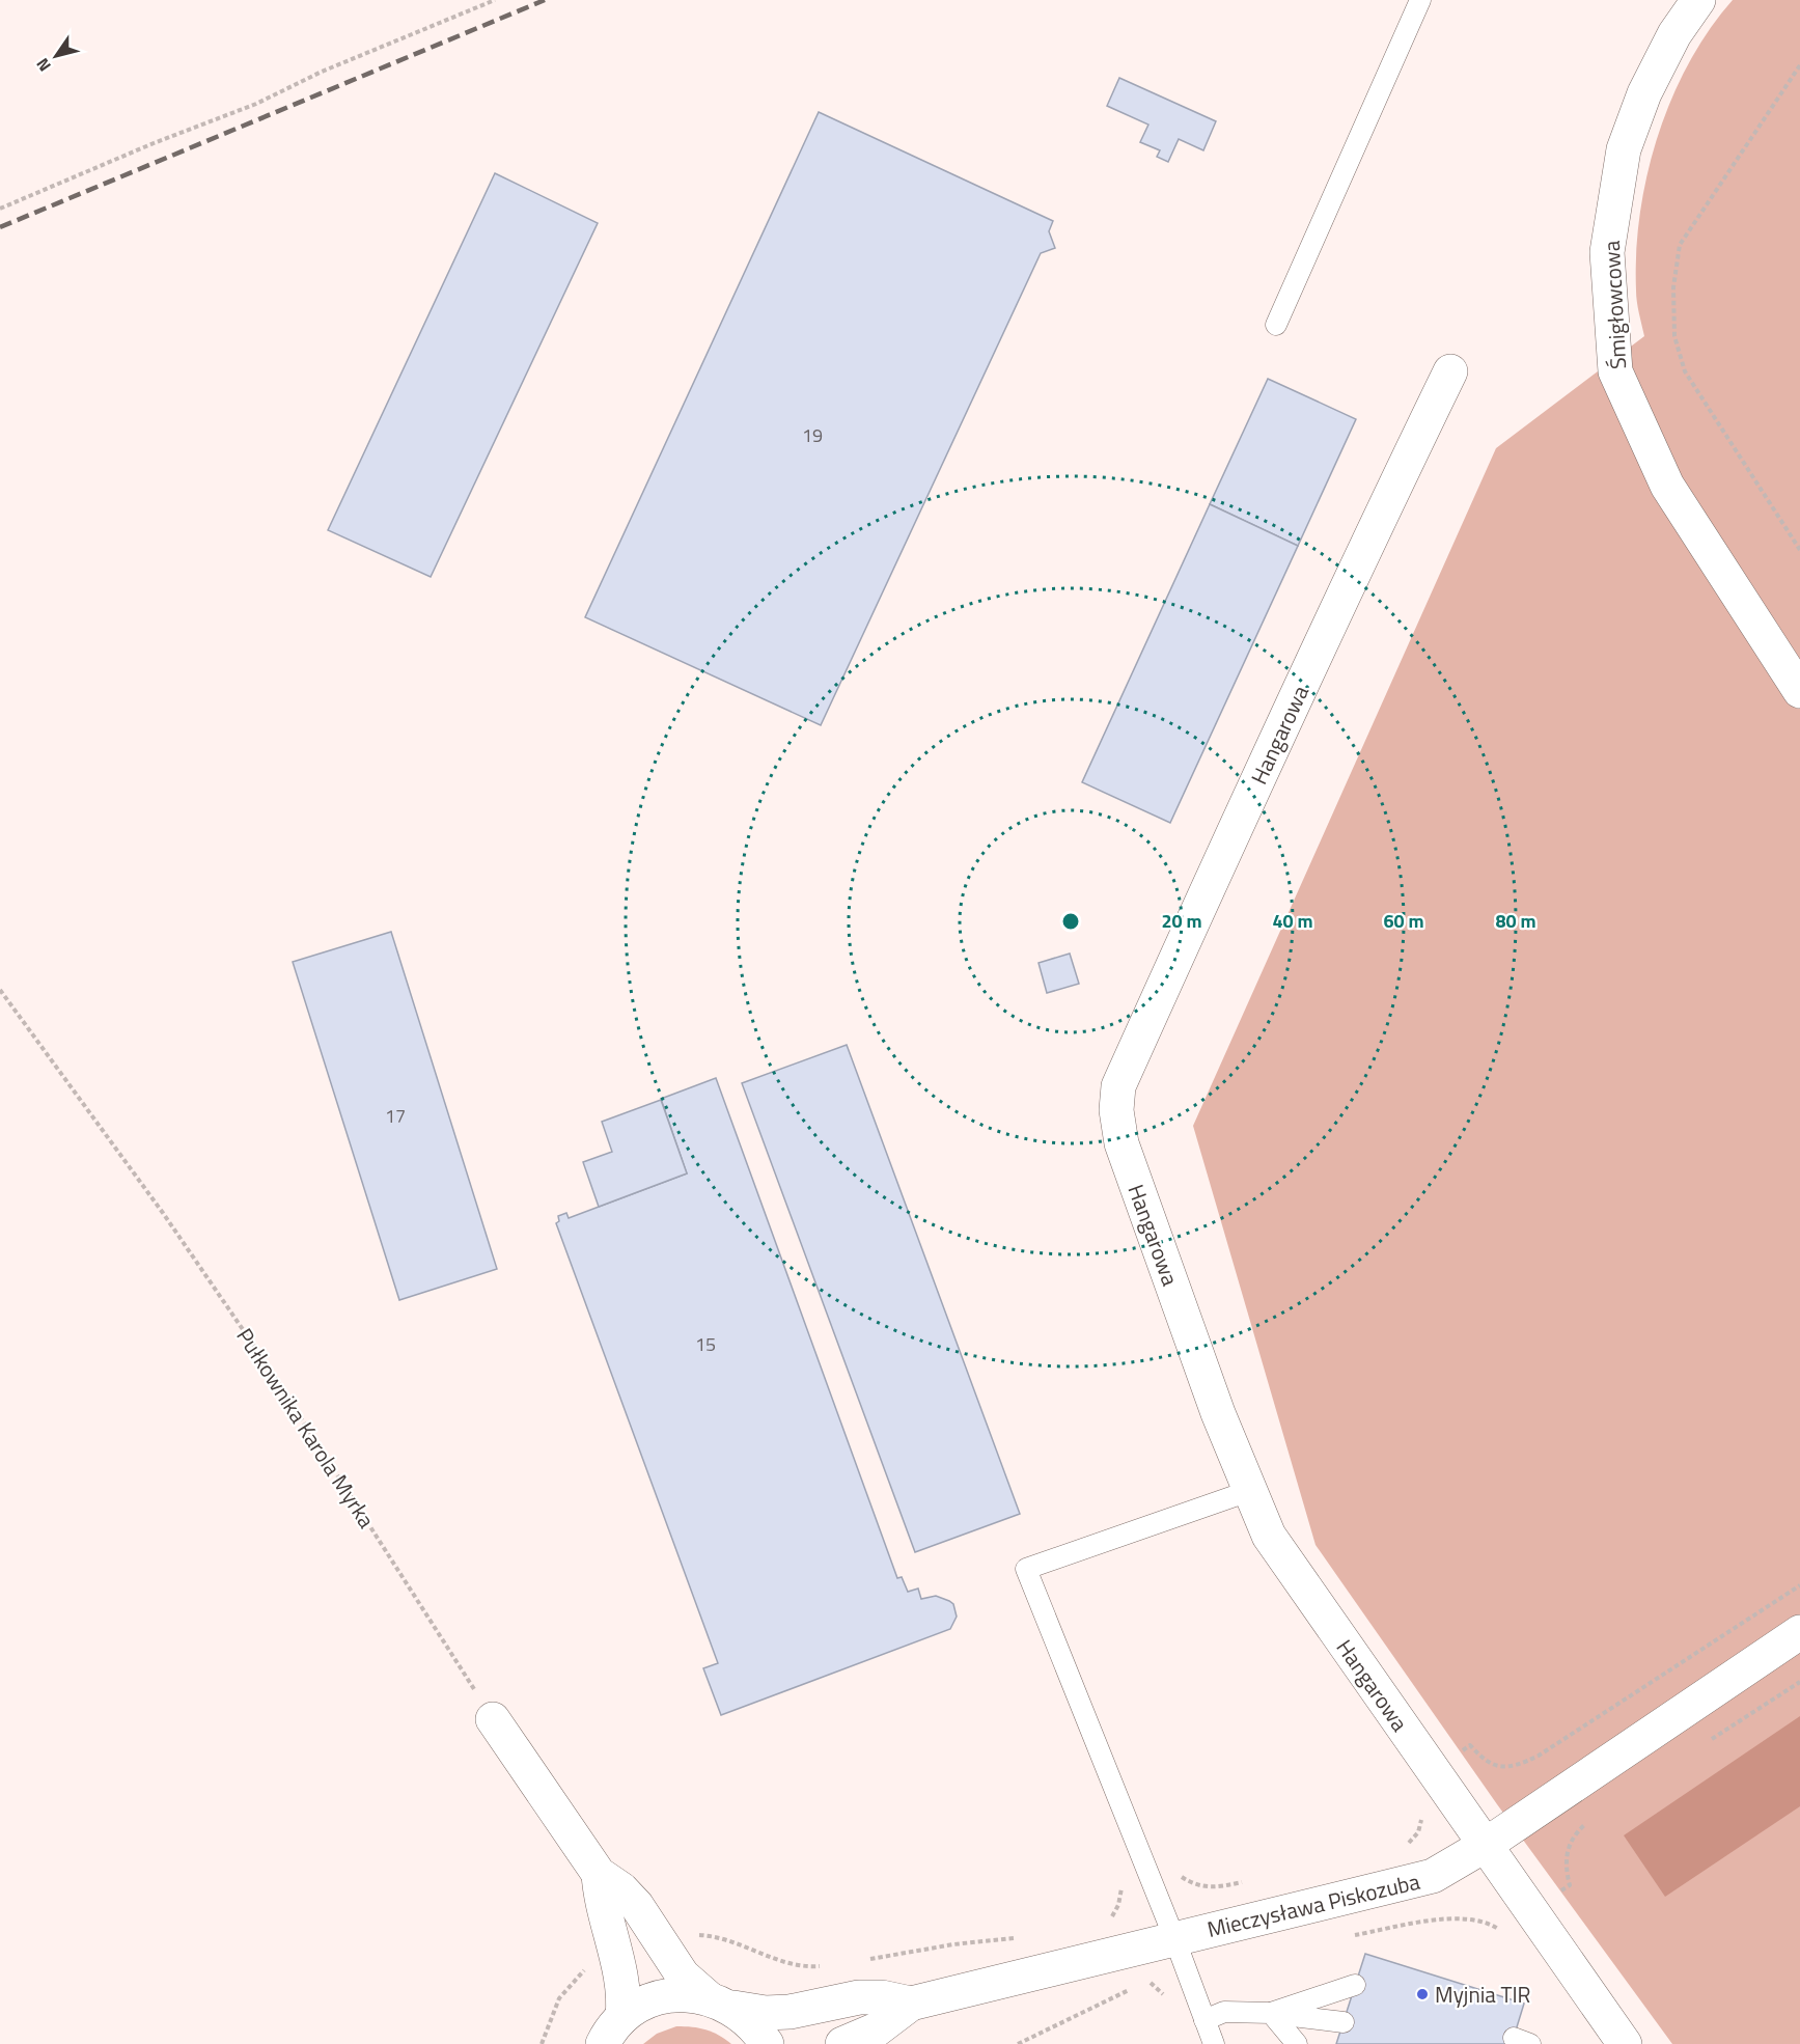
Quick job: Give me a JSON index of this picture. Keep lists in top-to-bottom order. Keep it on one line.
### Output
{"streets":{"street":["Śmigłowcowa","Hangarowa","Mieczysława Piskozuba"],"path":["Pułkownika Karola Myrka"]},"crossings":[["Hangarowa","Mieczysława Piskozuba"]],"places":["Myjnia TIR"],"house_numbers":["19","17","15"],"north":"bottom left","rings":["20 m","40 m","60 m","80 m"]}
